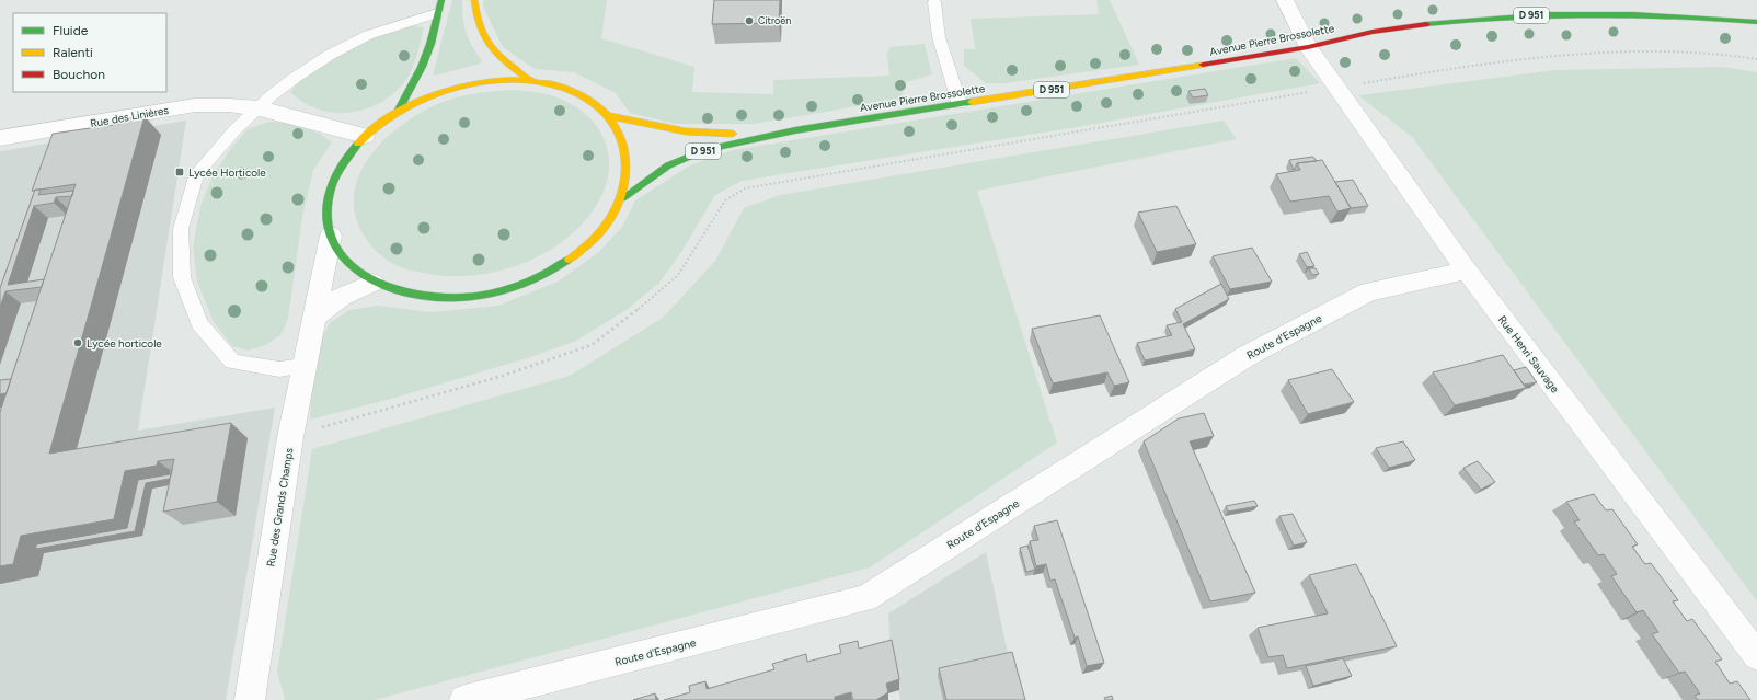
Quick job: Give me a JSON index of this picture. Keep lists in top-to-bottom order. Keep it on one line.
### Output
{"streets":{"main road":["D 951","Avenue Pierre Brossolette"],"street":["Rue des Linières","Route d'Espagne","Rue Henri Sauvage","Rue des Grands Champs"]},"crossings":[["Avenue Pierre Brossolette","Rue Henri Sauvage"],["Route d'Espagne","Rue Henri Sauvage"]],"places":{"other":["Citroën","Lycée horticole"],"transit":["Lycée Horticole"]},"legend":["Fluide","Ralenti","Bouchon"]}
